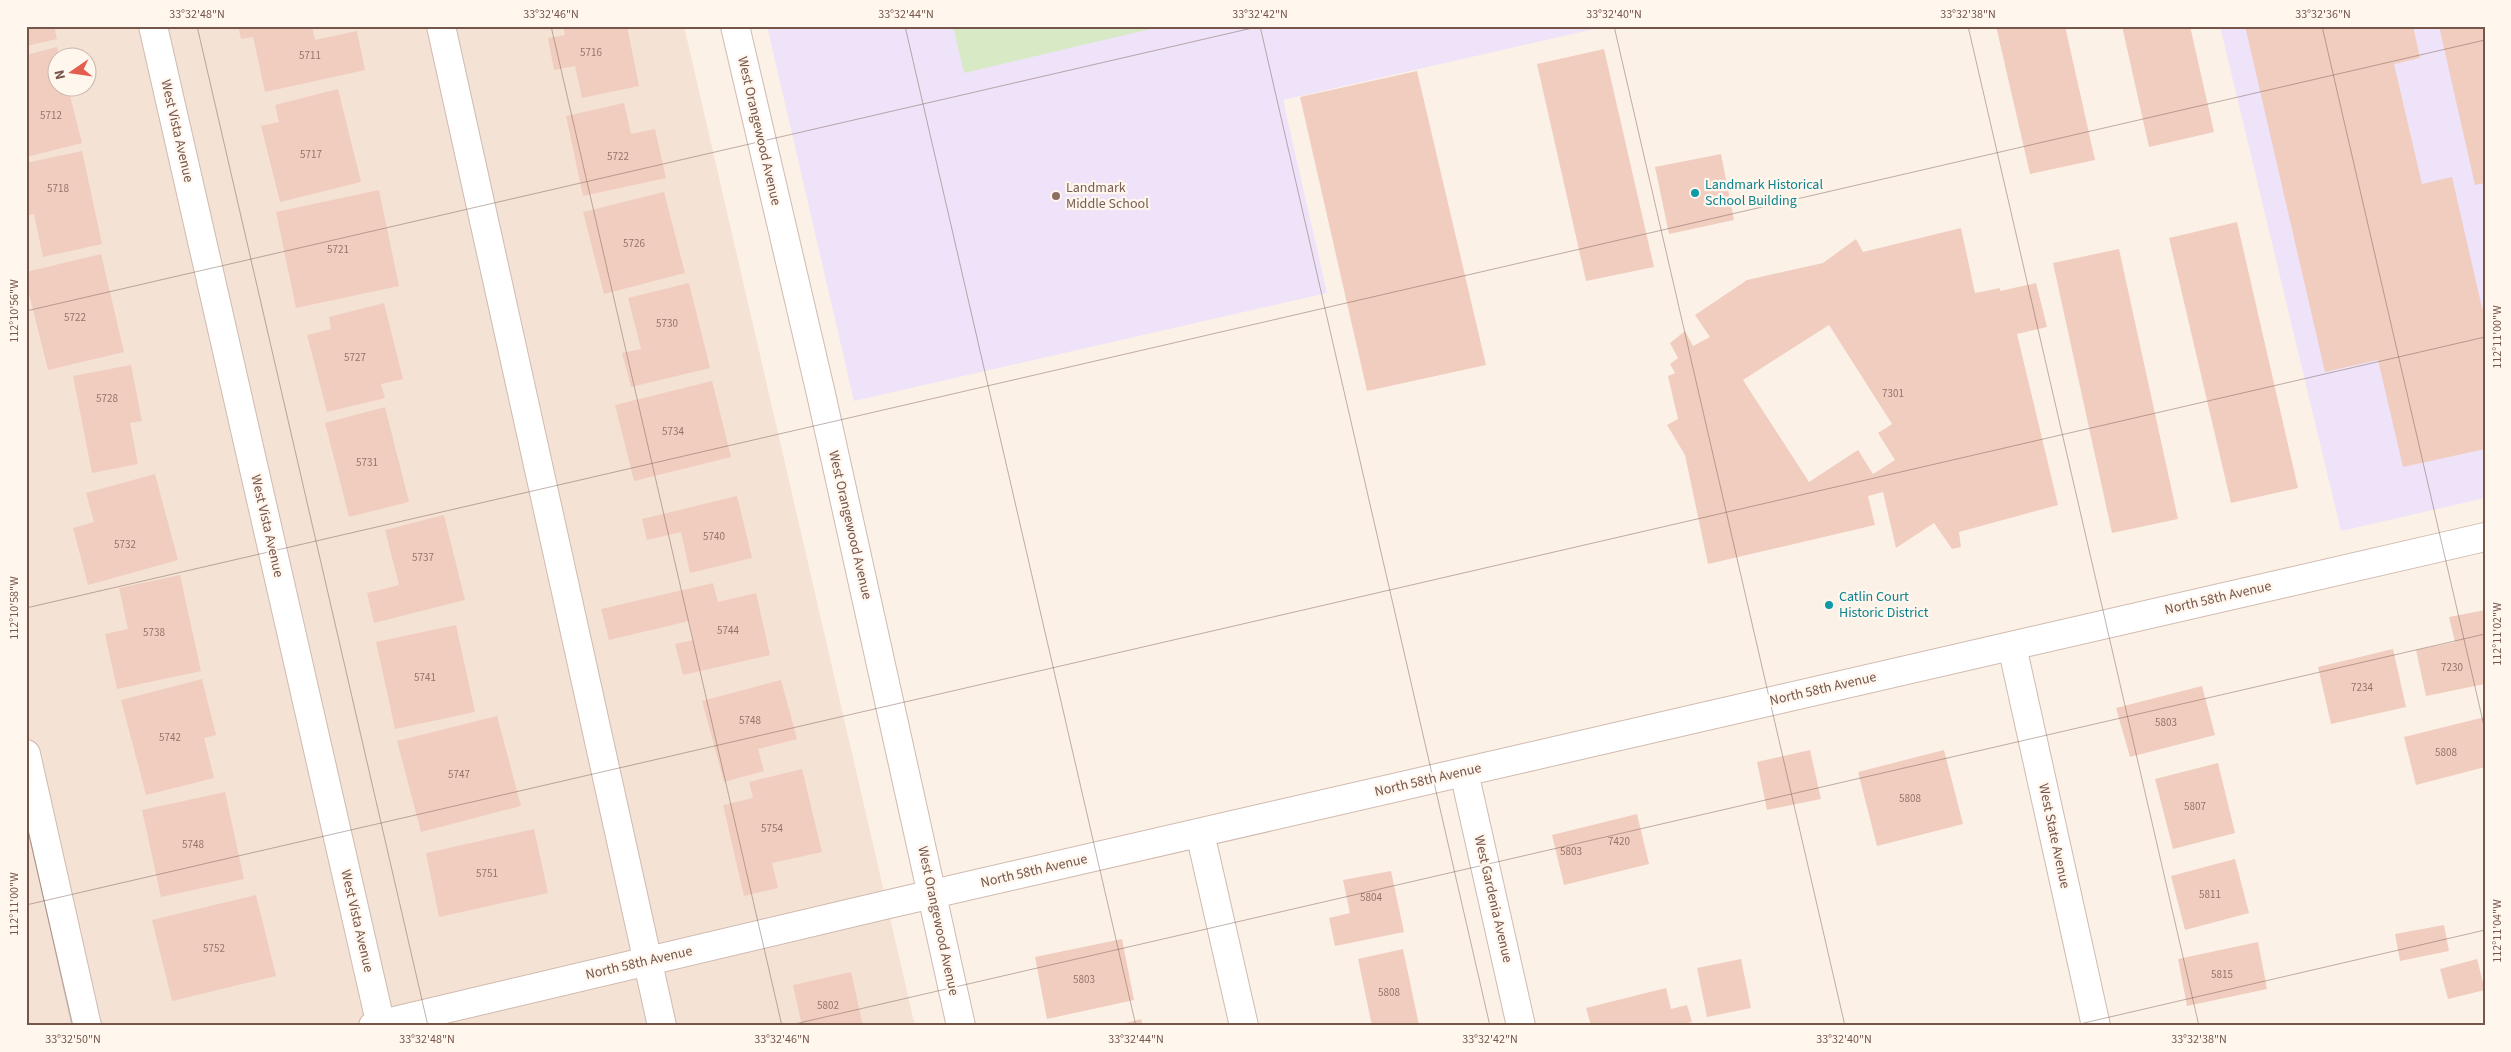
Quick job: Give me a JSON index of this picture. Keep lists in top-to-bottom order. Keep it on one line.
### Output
{"streets":{"street":["West Vista Avenue","West Orangewood Avenue","North 58th Avenue","West State Avenue","West Gardenia Avenue"]},"crossings":[["West Vista Avenue","North 58th Avenue"],["West Orangewood Avenue","North 58th Avenue"],["North 58th Avenue","West State Avenue"],["North 58th Avenue","West Gardenia Avenue"]],"places":["Landmark Historical School Building","Landmark Middle School","Catlin Court Historic District"],"house_numbers":["5716","5711","5712","5717","5722","5718","5726","5721","5722","5730","5727","7301","5728","5734","5731","5740","5732","5737","5744","5738","7230","5741","7234","5748","5803","5742","5808","5747","5808","5807","5754","7420","5748","5803","5751","5811","5804","5752","5815","5803","5808","5802"],"north":"left","coordinates":["33°32'48\"N","33°32'46\"N","33°32'44\"N","33°32'42\"N","33°32'40\"N","33°32'38\"N","33°32'36\"N","112°10'56\"W","112°11'00\"W","112°10'58\"W","112°11'02\"W","112°11'04\"W","33°32'50\"N"]}
